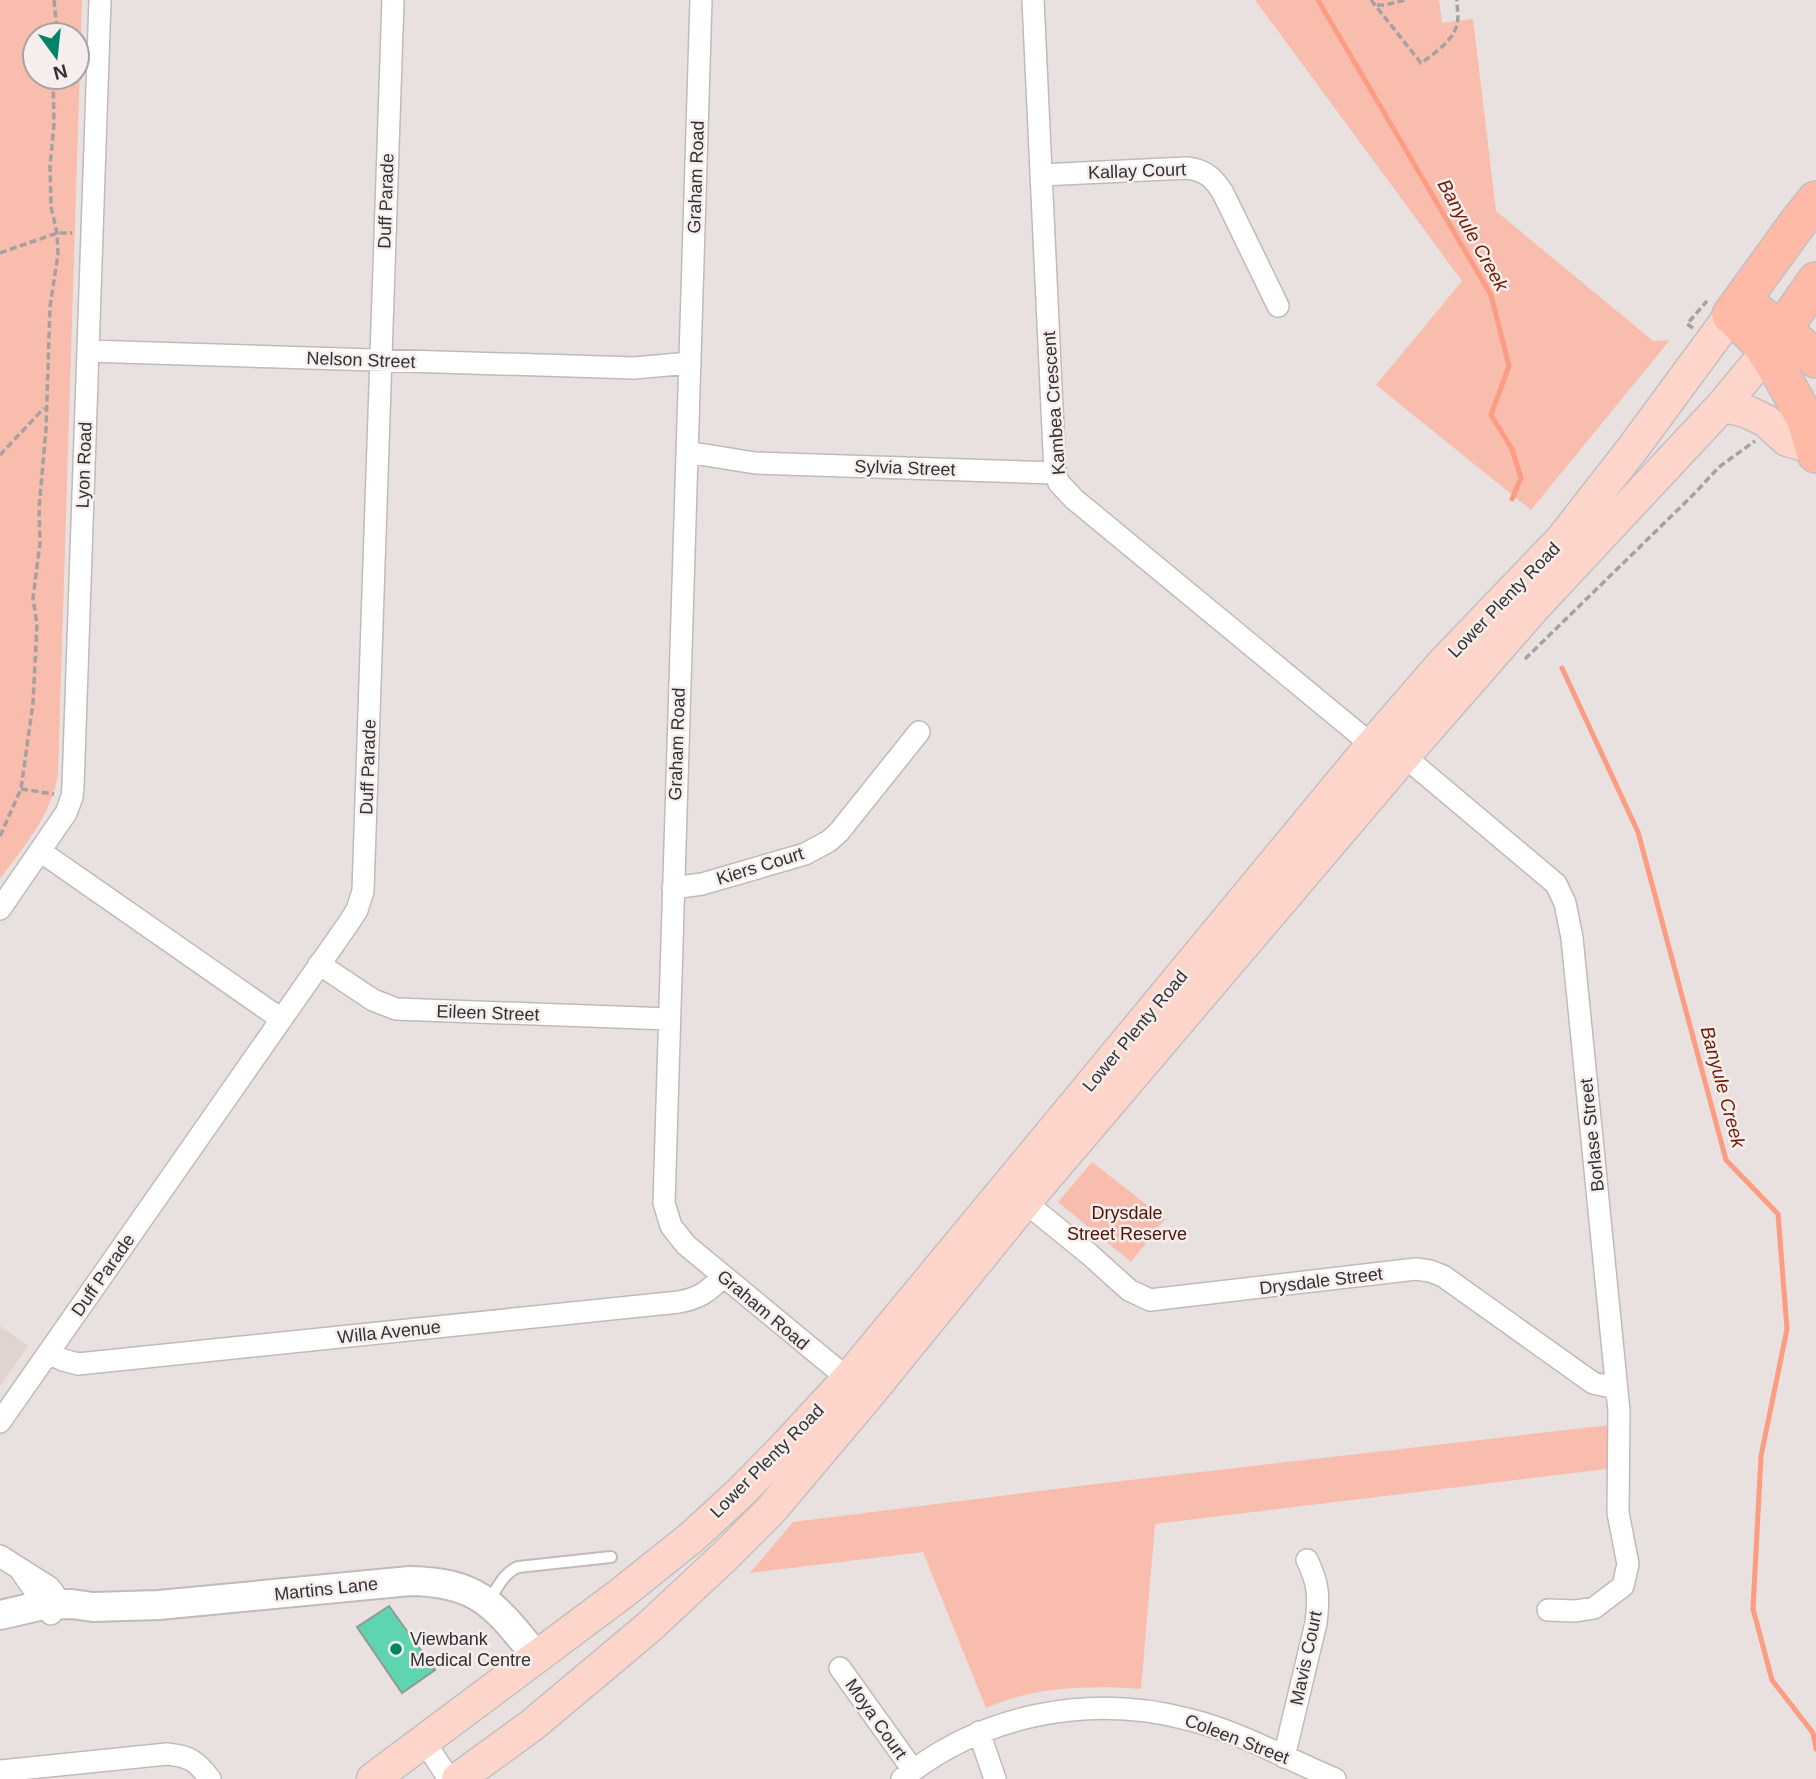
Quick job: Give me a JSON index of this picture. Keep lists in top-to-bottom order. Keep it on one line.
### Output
{"streets":{"highway":["Lower Plenty Road"],"street":["Kallay Court","Graham Road","Duff Parade","Nelson Street","Kambea Crescent","Lyon Road","Sylvia Street","Kiers Court","Eileen Street","Borlase Street","Drysdale Street","Willa Avenue","Martins Lane","Mavis Court","Moya Court","Coleen Street"]},"crossings":[["Kallay Court","Kambea Crescent"],["Graham Road","Nelson Street"],["Graham Road","Sylvia Street"],["Graham Road","Lower Plenty Road"],["Graham Road","Kiers Court"],["Graham Road","Eileen Street"],["Graham Road","Willa Avenue"],["Duff Parade","Nelson Street"],["Duff Parade","Eileen Street"],["Duff Parade","Willa Avenue"],["Nelson Street","Lyon Road"],["Kambea Crescent","Sylvia Street"],["Kambea Crescent","Lower Plenty Road"],["Lower Plenty Road","Borlase Street"],["Lower Plenty Road","Drysdale Street"],["Lower Plenty Road","Martins Lane"],["Borlase Street","Drysdale Street"],["Mavis Court","Coleen Street"],["Moya Court","Coleen Street"]],"water":["Banyule Creek"],"parks":["Drysdale Street Reserve"],"places":["Viewbank Medical Centre"],"north":"bottom"}
